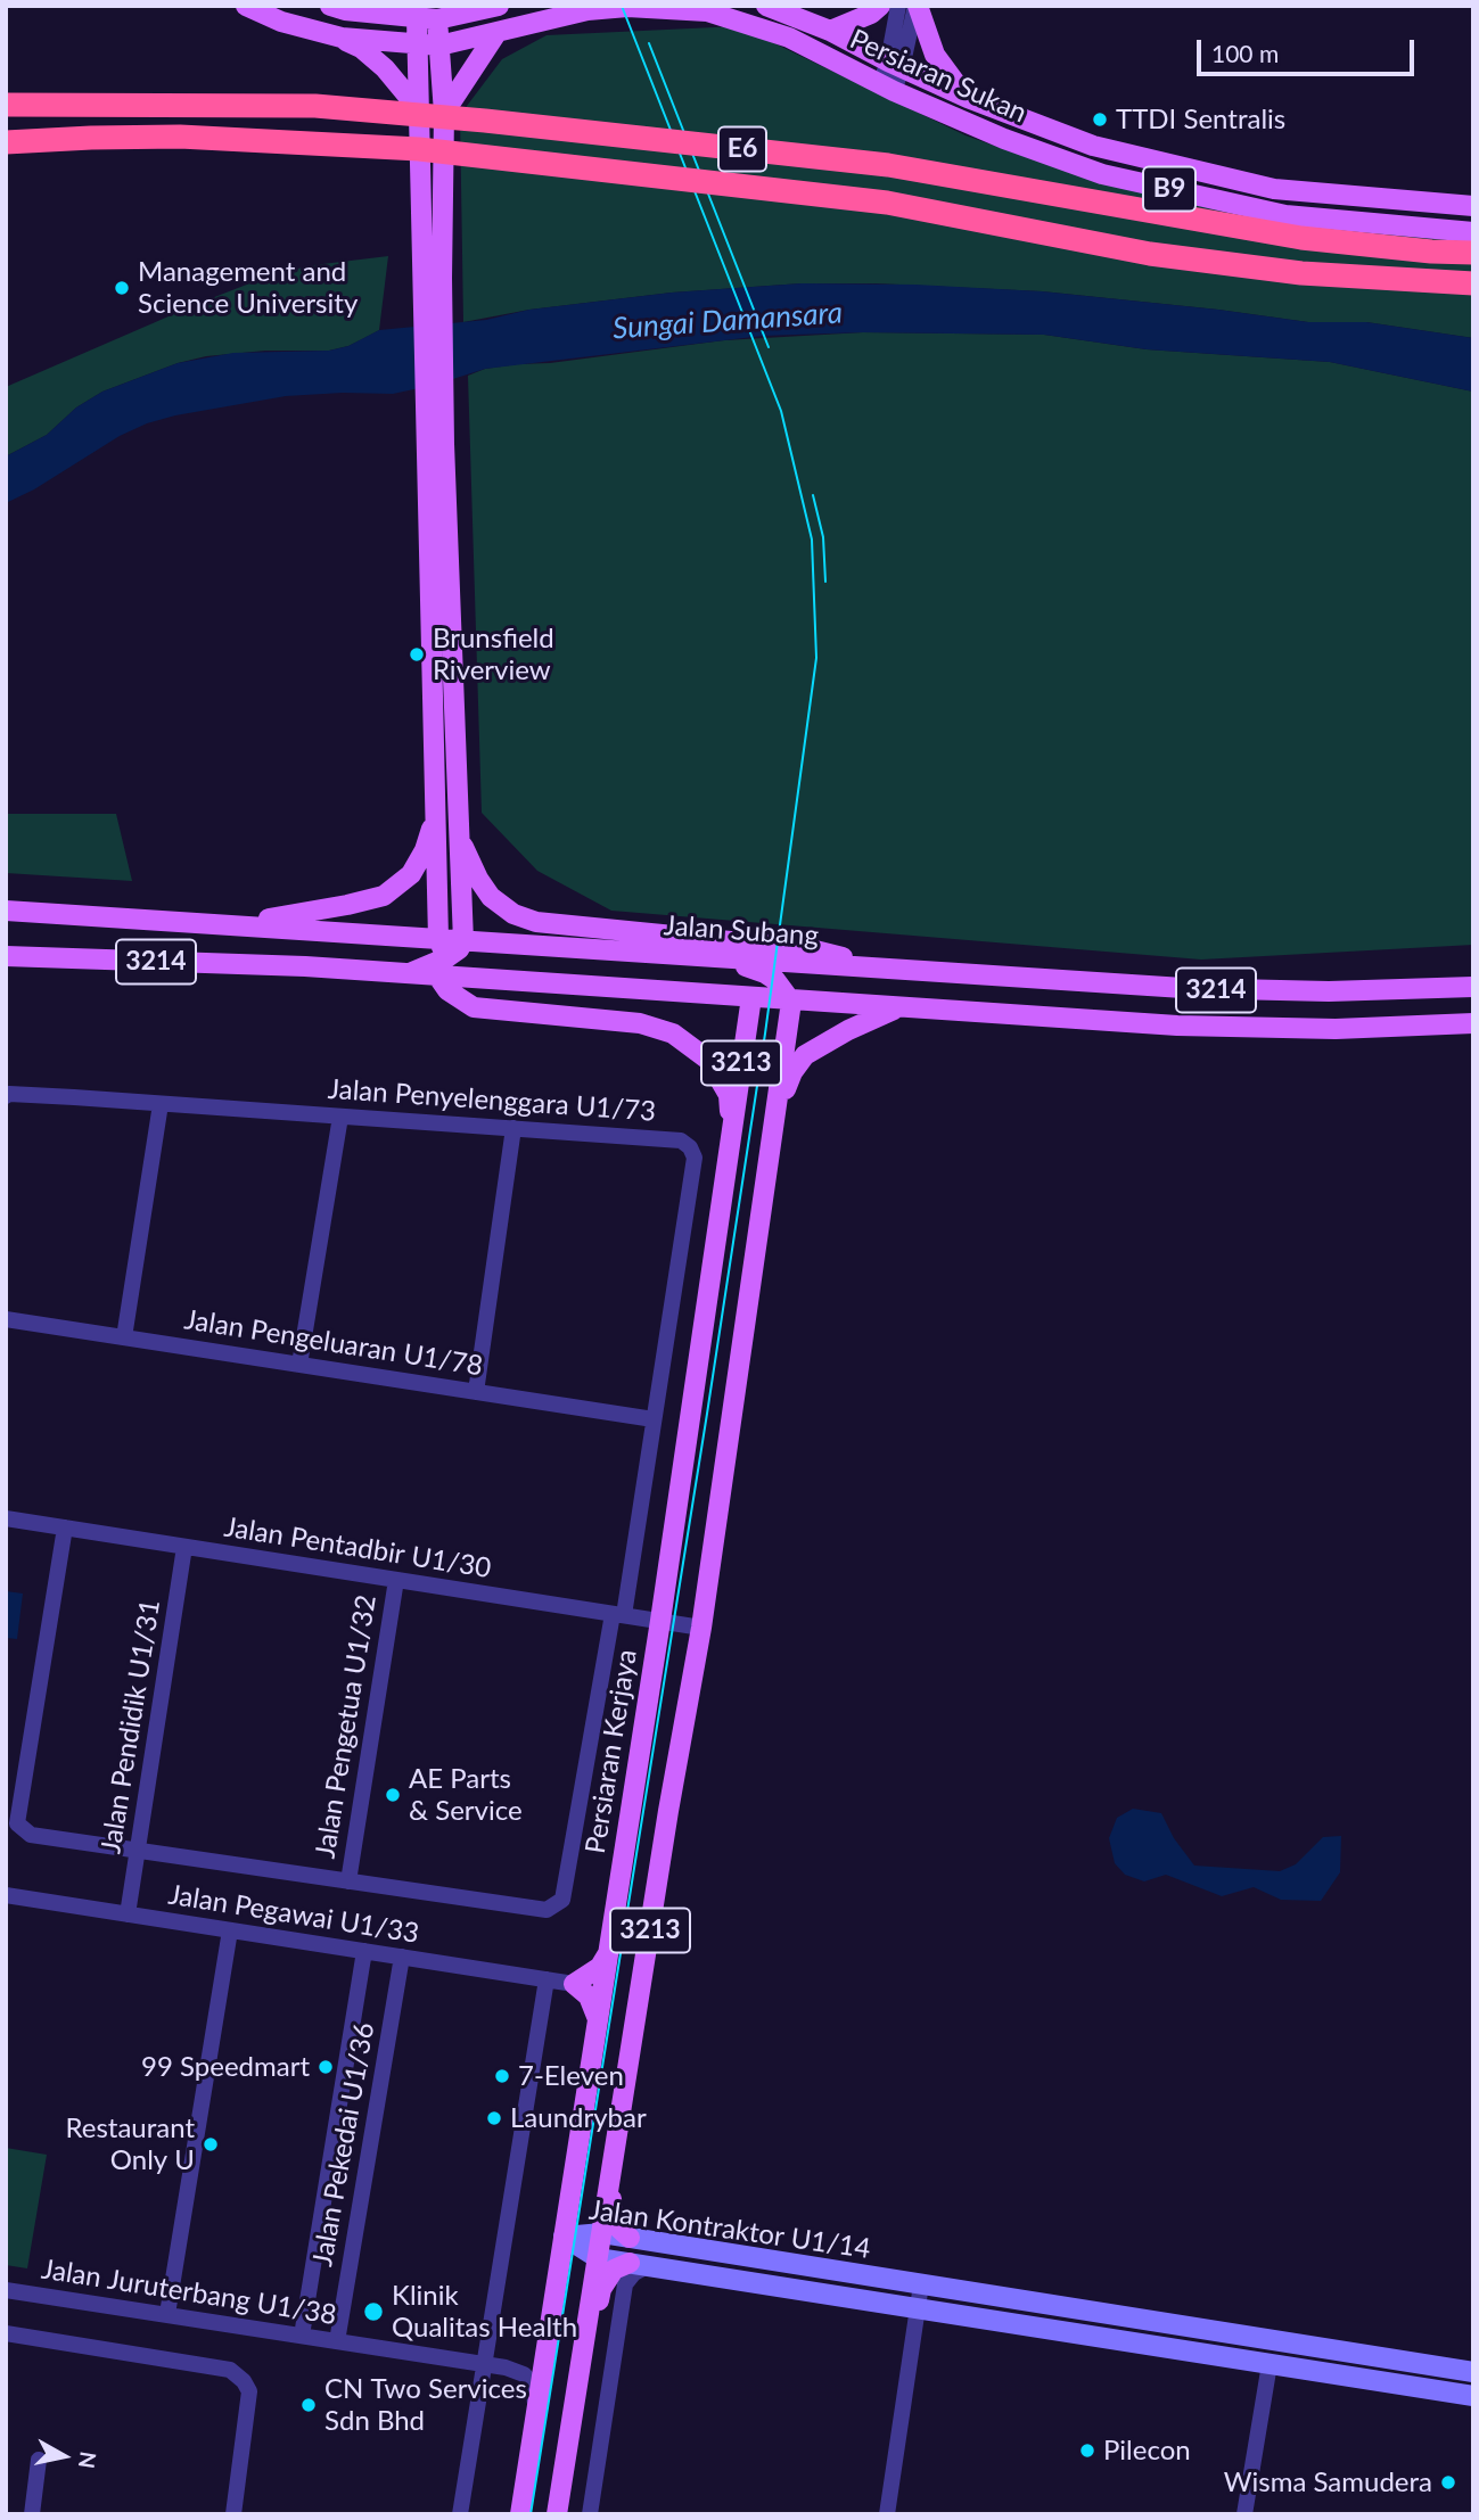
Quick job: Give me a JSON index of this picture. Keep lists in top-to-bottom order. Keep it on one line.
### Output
{"streets":{"highway":["E6"],"main road":["Persiaran Sukan","B9","Jalan Subang","3214","3213","Persiaran Kerjaya"],"street":["Jalan Penyelenggara U1/73","Jalan Pengeluaran U1/78","Jalan Pentadbir U1/30","Jalan Pendidik U1/31","Jalan Pengetua U1/32","Jalan Pegawai U1/33","Jalan Pekedai U1/36","Jalan Kontraktor U1/14","Jalan Juruterbang U1/38"]},"crossings":[["3214","3213"],["3214","Persiaran Kerjaya"],["3213","Jalan Pentadbir U1/30"],["3213","Jalan Kontraktor U1/14"],["Jalan Penyelenggara U1/73","Jalan Pengeluaran U1/78"],["Jalan Penyelenggara U1/73","Jalan Pentadbir U1/30"],["Jalan Pentadbir U1/30","Jalan Pendidik U1/31"],["Jalan Pentadbir U1/30","Jalan Pengetua U1/32"],["Jalan Pentadbir U1/30","Persiaran Kerjaya"],["Jalan Pendidik U1/31","Jalan Pegawai U1/33"],["Persiaran Kerjaya","Jalan Kontraktor U1/14"],["Persiaran Kerjaya","Jalan Juruterbang U1/38"],["Jalan Pegawai U1/33","Jalan Pekedai U1/36"],["Jalan Pekedai U1/36","Jalan Juruterbang U1/38"]],"water":["Sungai Damansara"],"places":["TTDI Sentralis","Management and Science University","Brunsfield Riverview","AE Parts & Service","99 Speedmart","7-Eleven","Laundrybar","Restaurant Only U","Klinik Qualitas Health","CN Two Services Sdn Bhd","Pilecon","Wisma Samudera"],"scale_bar":"100 m","north":"right"}
